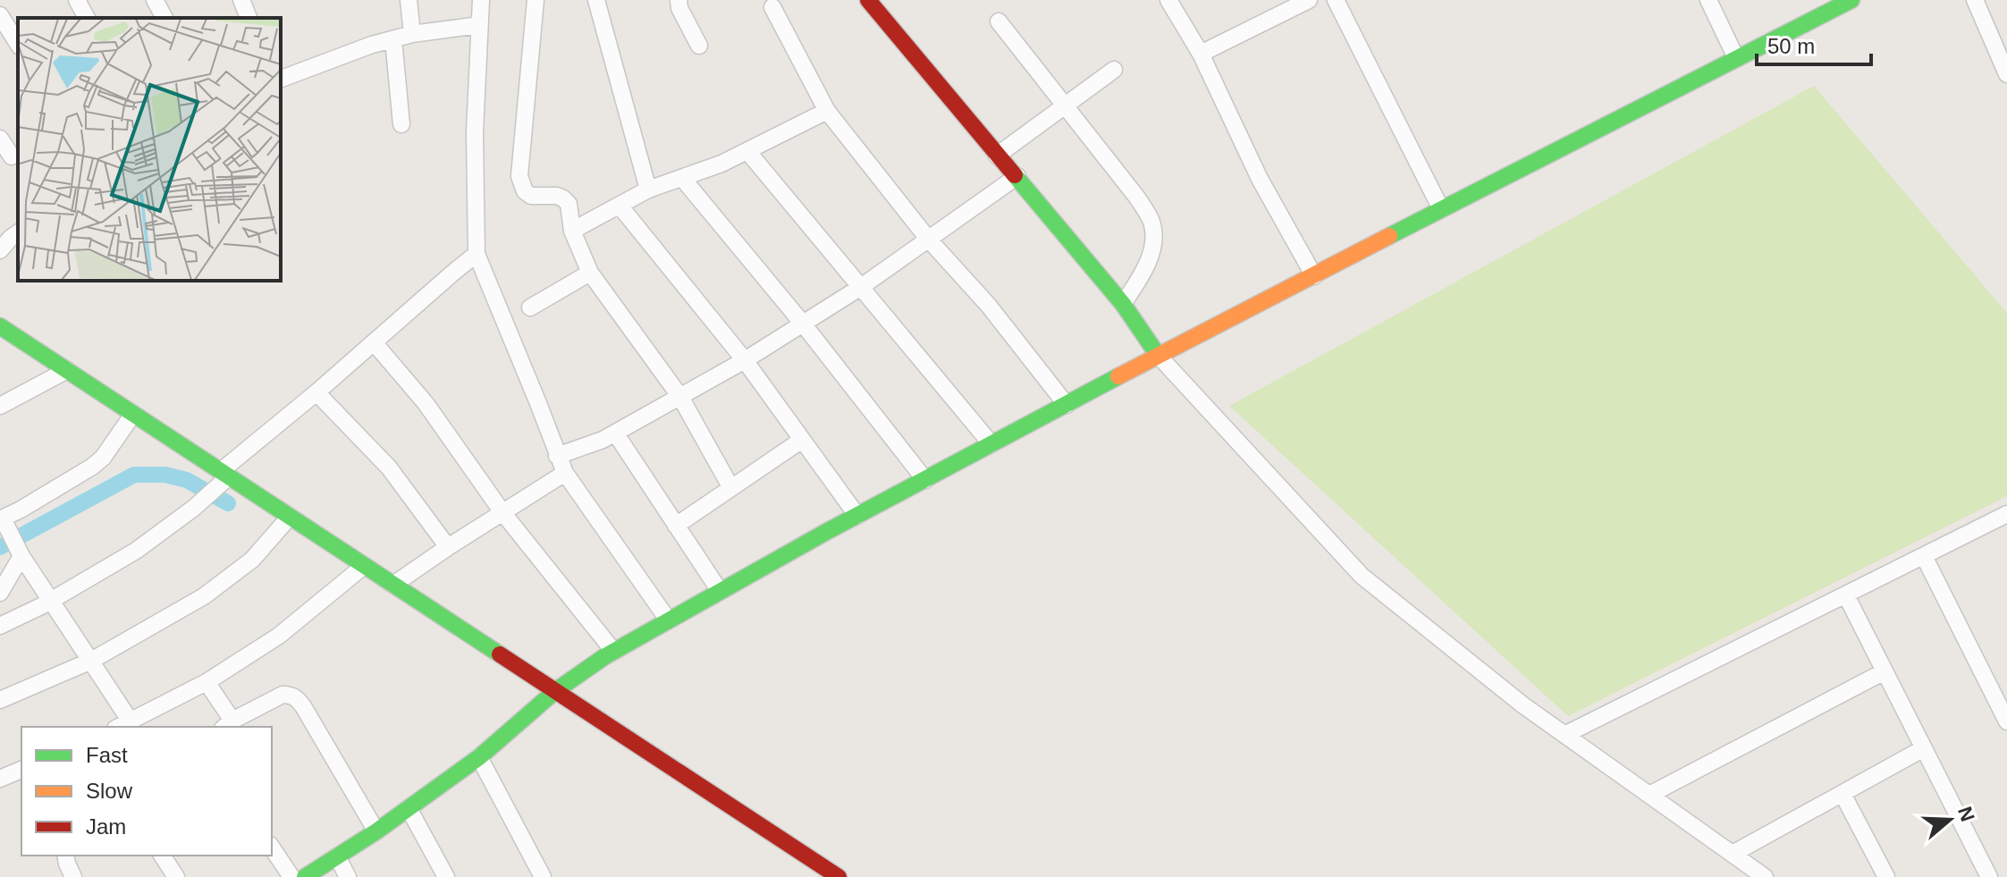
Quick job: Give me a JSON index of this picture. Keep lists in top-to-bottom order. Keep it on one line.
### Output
{"legend":["Fast","Slow","Jam"],"scale_bar":"50 m","north":"right"}
